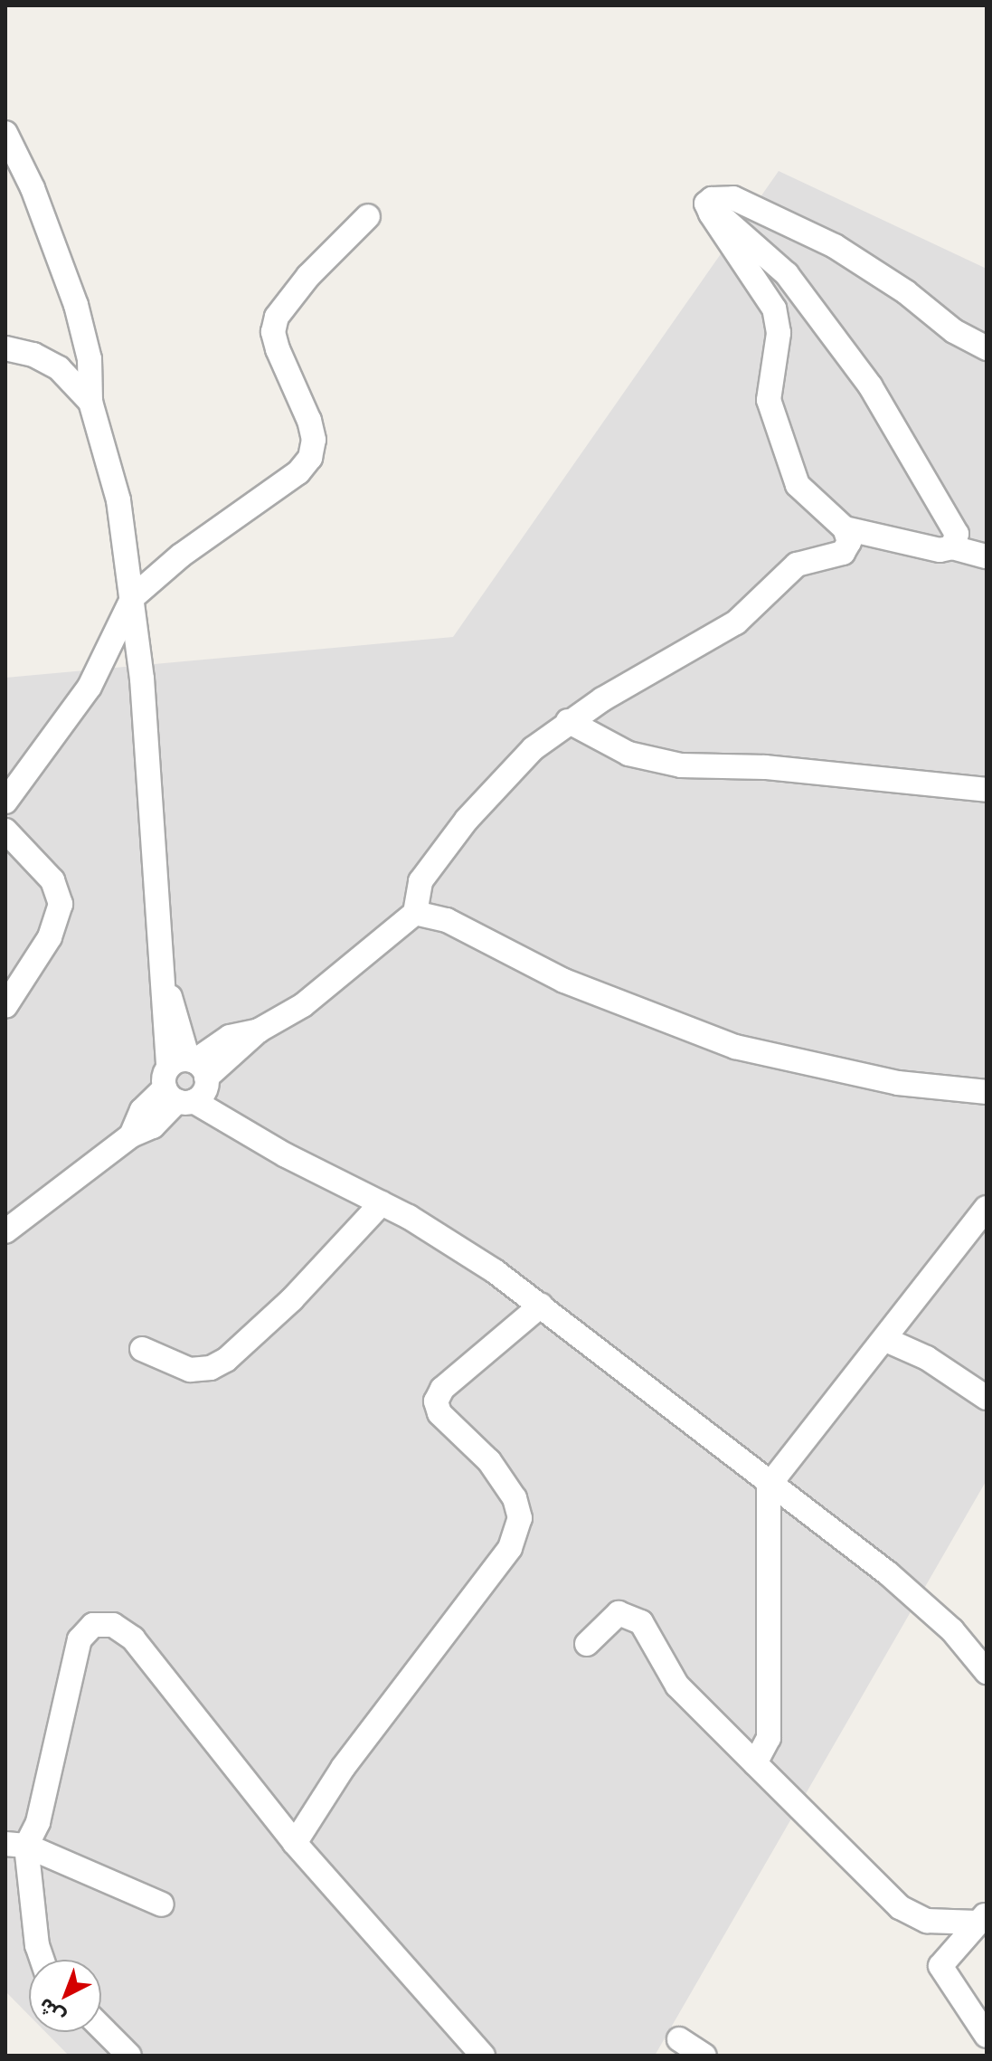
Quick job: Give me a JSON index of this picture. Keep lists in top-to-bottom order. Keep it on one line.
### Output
{"north":"bottom left"}
